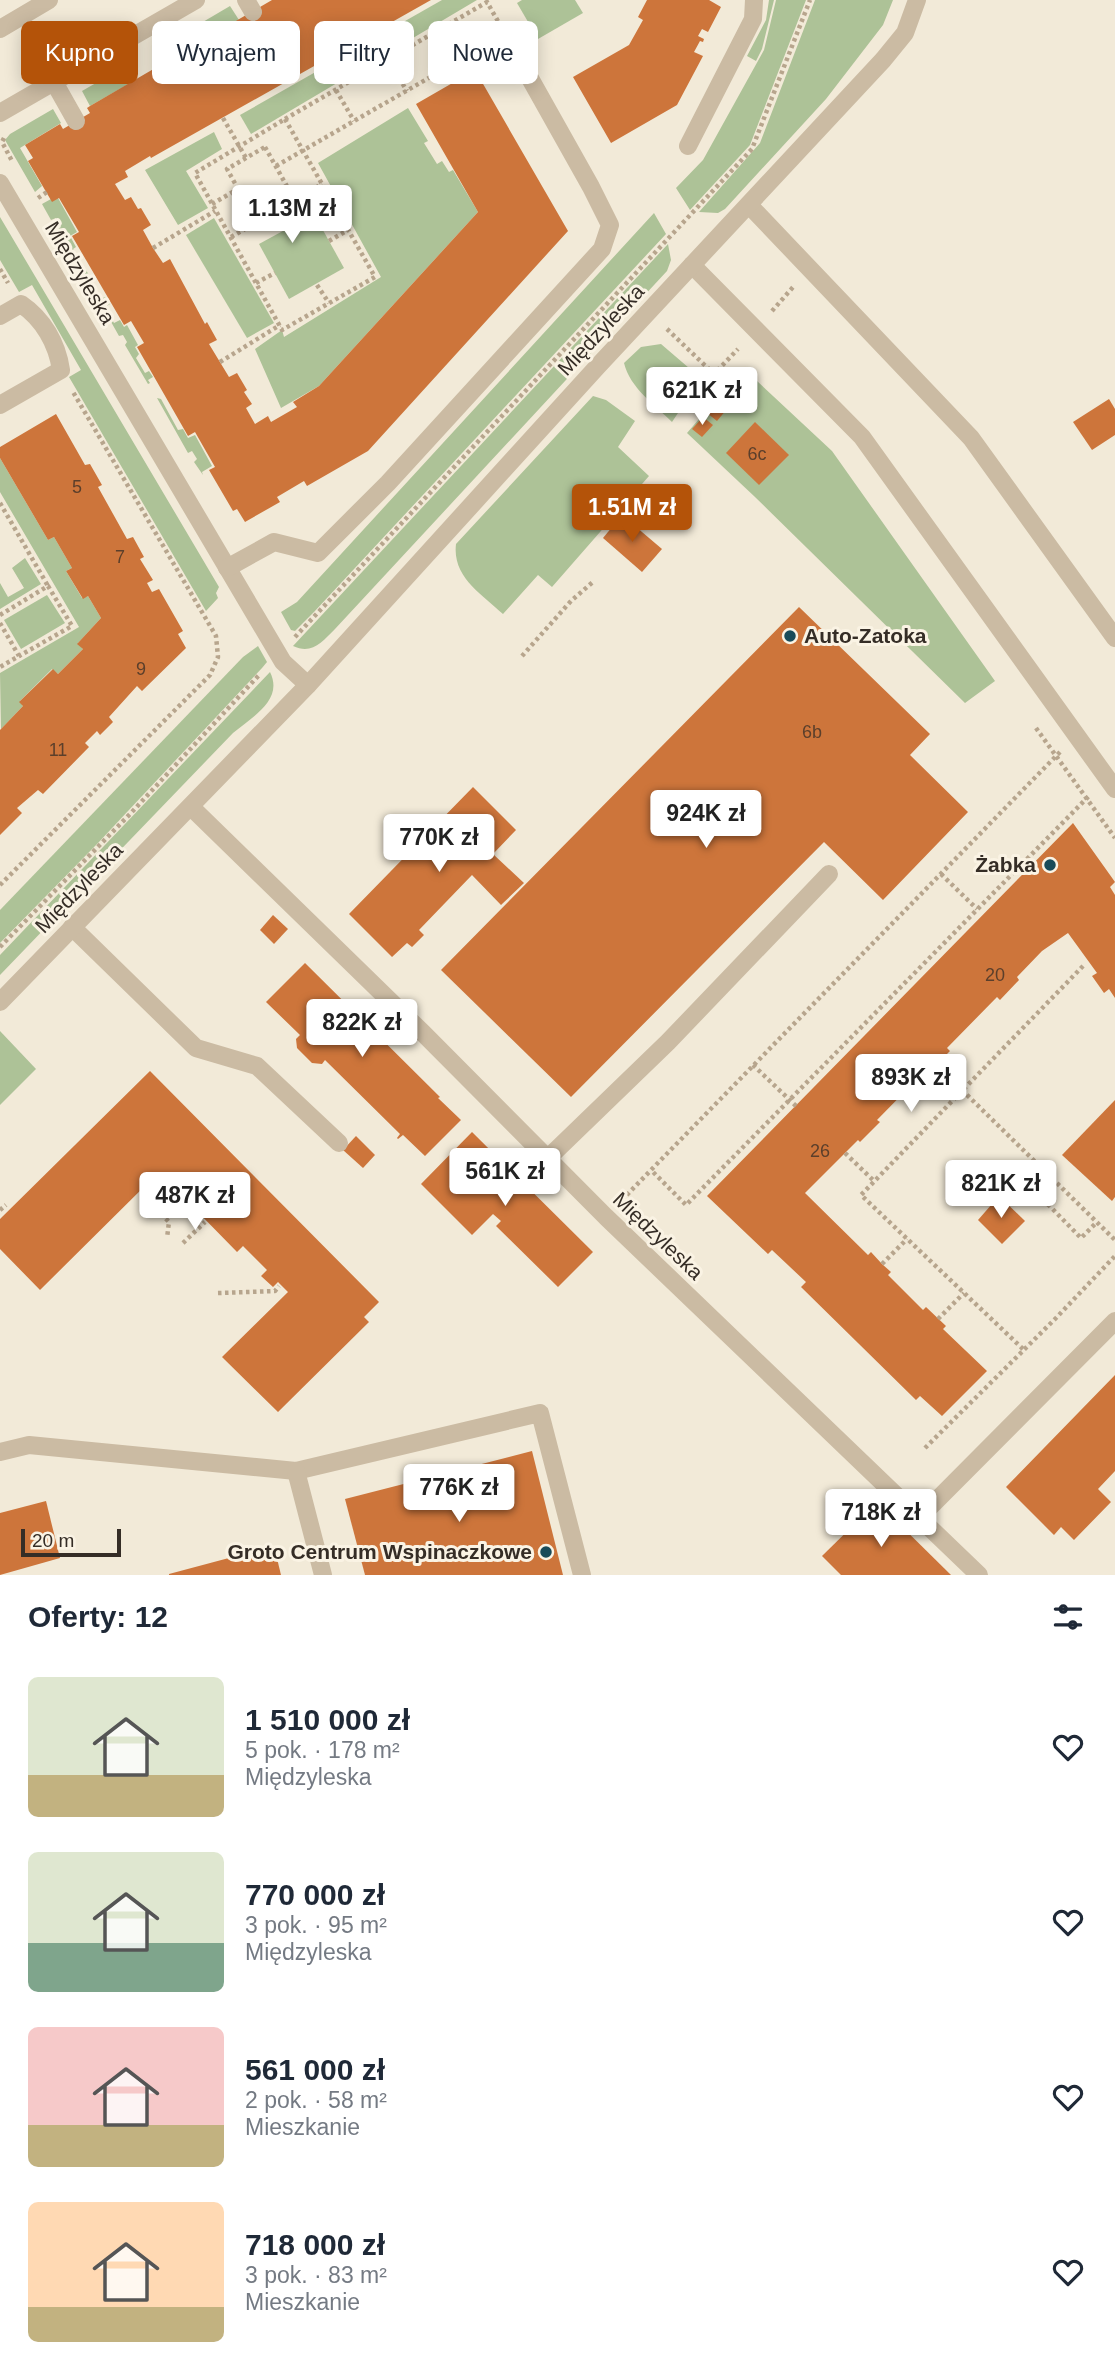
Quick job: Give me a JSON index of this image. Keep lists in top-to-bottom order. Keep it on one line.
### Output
{"streets":{"street":["Międzyleska"]},"places":["Auto-Zatoka","Żabka","Groto Centrum Wspinaczkowe"],"house_numbers":["6c","5","7","9","6b","11","20","26"],"scale_bar":"20 m","page":{"chip":["Kupno","Wynajem","Filtry","Nowe"],"price":["1.13M zł","621K zł","1.51M zł","924K zł","770K zł","822K zł","893K zł","561K zł","821K zł","487K zł","776K zł","718K zł"],"scale":"20 m","heading":"Oferty: 12","list":[{"name":"1 510 000 zł","note":"5 pok. · 178 m² · Międzyleska"},{"name":"770 000 zł","note":"3 pok. · 95 m² · Międzyleska"},{"name":"561 000 zł","note":"2 pok. · 58 m² · Mieszkanie"},{"name":"718 000 zł","note":"3 pok. · 83 m² · Mieszkanie"}]}}
